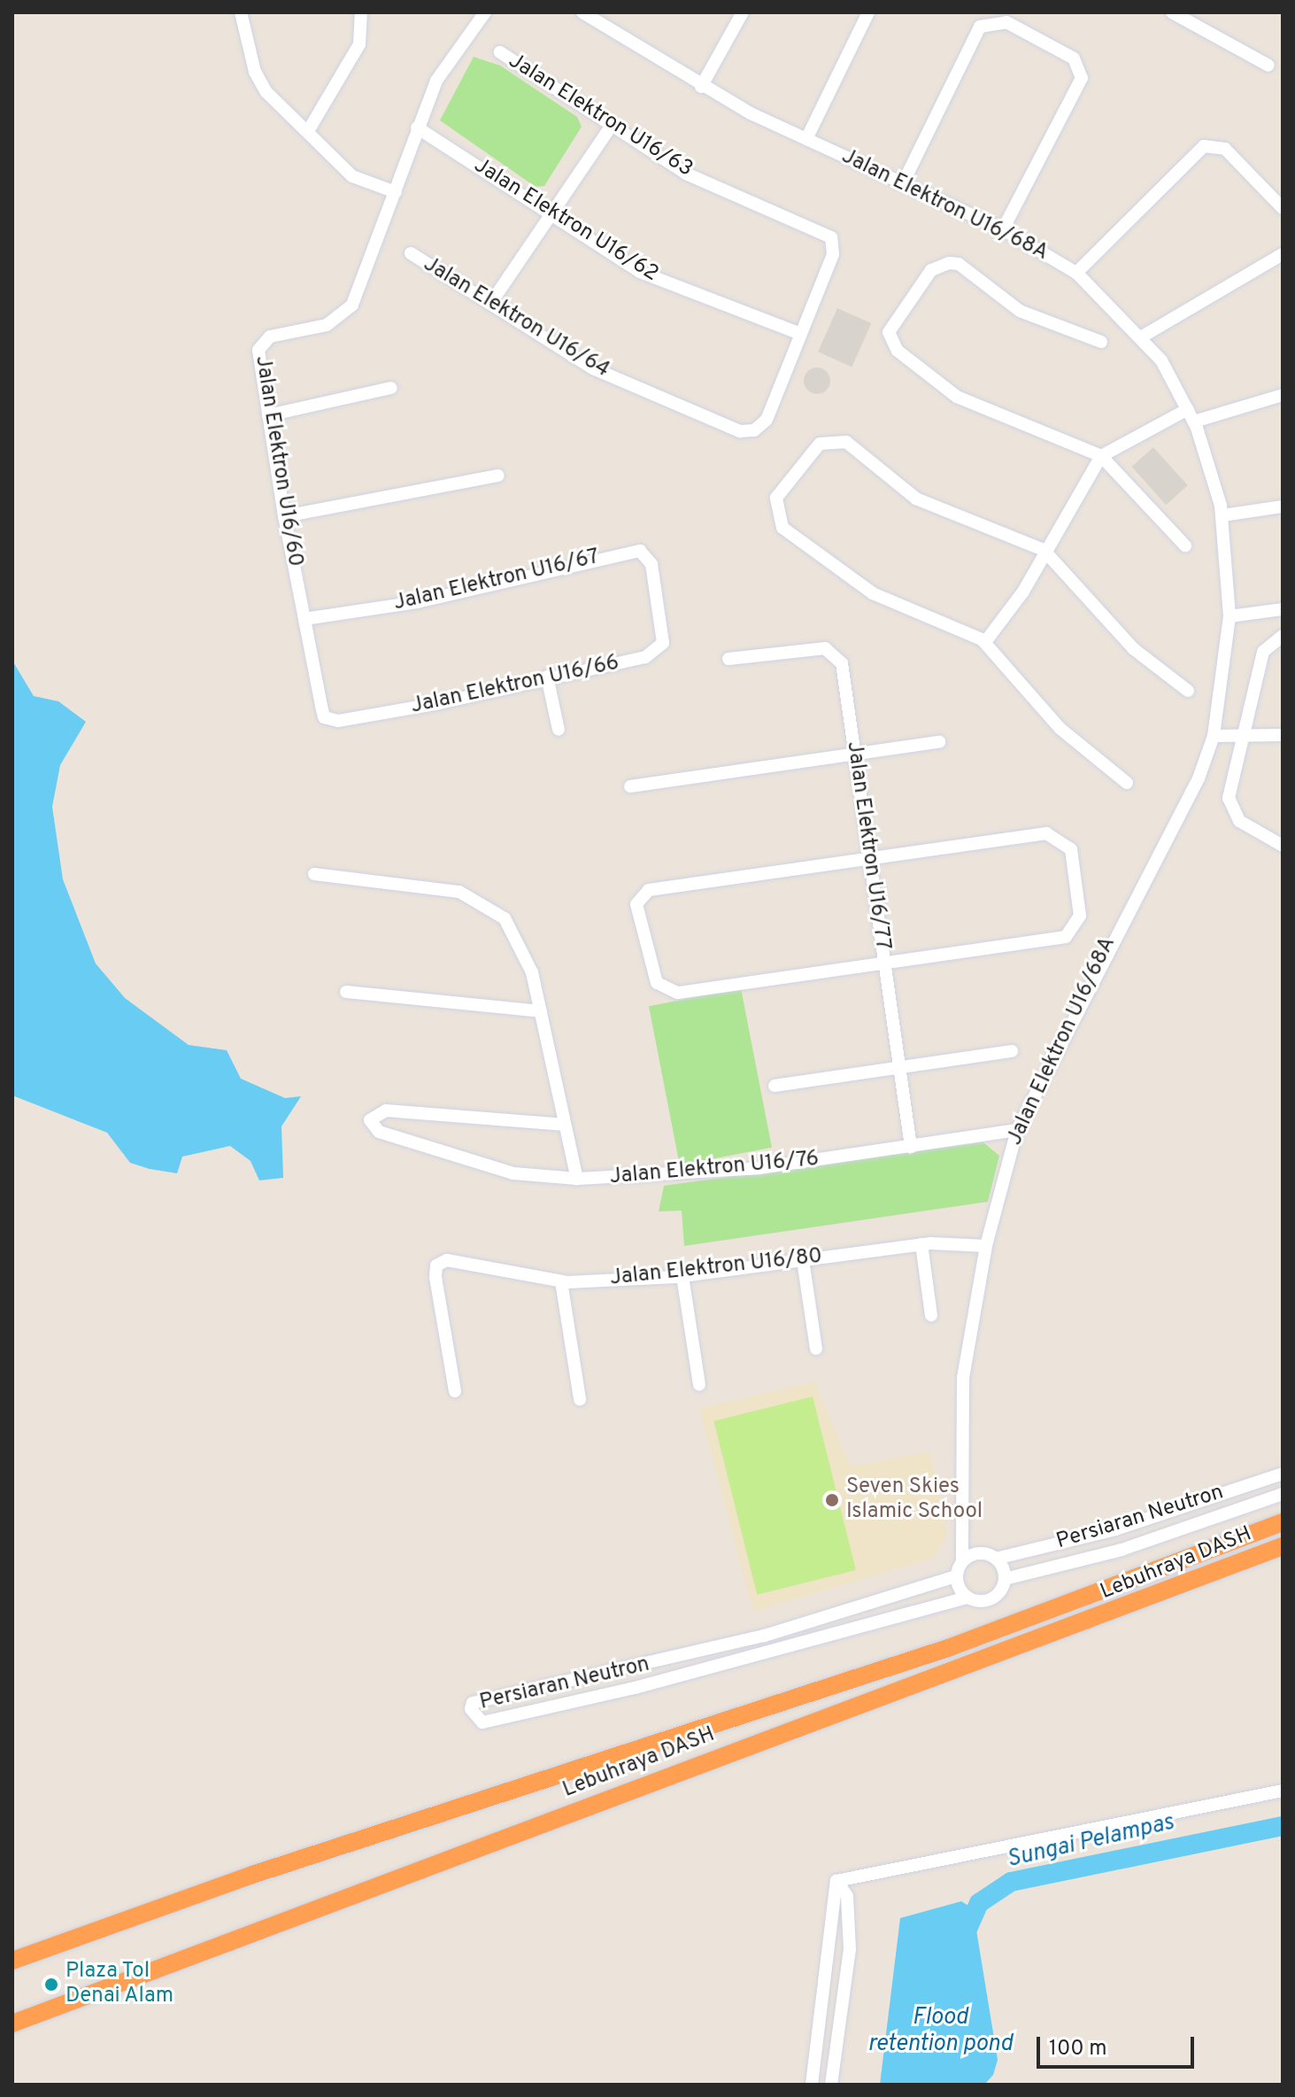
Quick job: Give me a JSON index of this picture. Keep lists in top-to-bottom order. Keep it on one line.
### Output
{"streets":{"highway":["Lebuhraya DASH"],"street":["Jalan Elektron U16/63","Jalan Elektron U16/68A","Jalan Elektron U16/62","Jalan Elektron U16/64","Jalan Elektron U16/60","Jalan Elektron U16/67","Jalan Elektron U16/66","Jalan Elektron U16/77","Jalan Elektron U16/76","Jalan Elektron U16/80","Persiaran Neutron"]},"crossings":[["Jalan Elektron U16/63","Jalan Elektron U16/62"],["Jalan Elektron U16/63","Jalan Elektron U16/64"],["Jalan Elektron U16/68A","Jalan Elektron U16/76"],["Jalan Elektron U16/68A","Jalan Elektron U16/80"],["Jalan Elektron U16/68A","Persiaran Neutron"],["Jalan Elektron U16/62","Jalan Elektron U16/64"],["Jalan Elektron U16/62","Jalan Elektron U16/60"],["Jalan Elektron U16/60","Jalan Elektron U16/67"],["Jalan Elektron U16/60","Jalan Elektron U16/66"],["Jalan Elektron U16/67","Jalan Elektron U16/66"],["Jalan Elektron U16/77","Jalan Elektron U16/76"]],"water":["Sungai Pelampas","Flood retention pond"],"places":["Seven Skies Islamic School","Plaza Tol Denai Alam"],"scale_bar":"100 m"}
